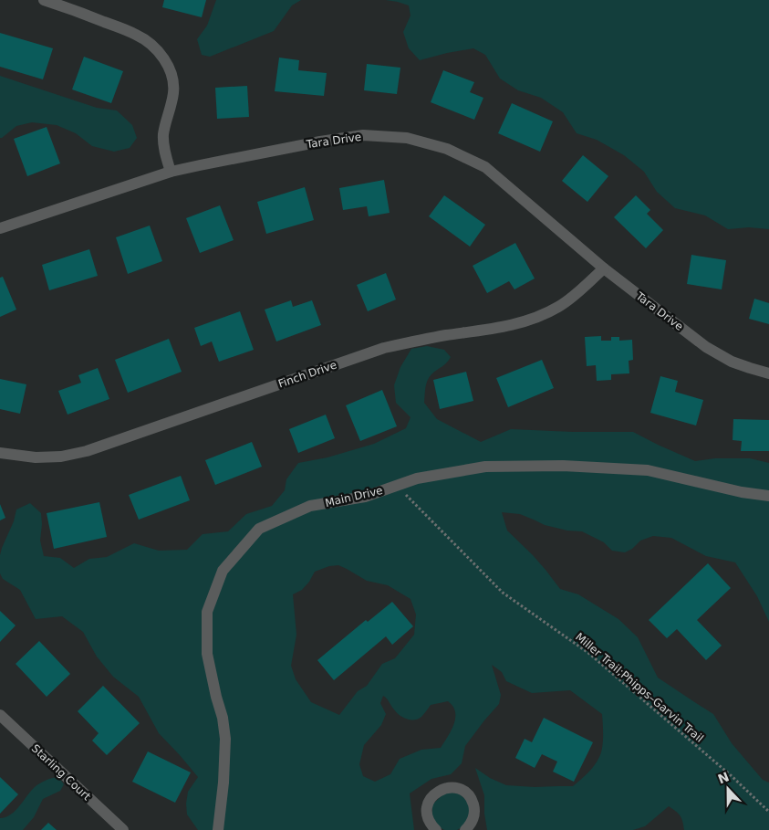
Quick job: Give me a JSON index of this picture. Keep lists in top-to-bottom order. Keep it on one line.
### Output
{"streets":{"street":["Tara Drive","Finch Drive","Main Drive","Starling Court"],"path":["Miller Trail;Phipps–Garvin Trail"]},"crossings":[["Tara Drive","Finch Drive"],["Main Drive","Miller Trail;Phipps–Garvin Trail"]],"north":"top"}
